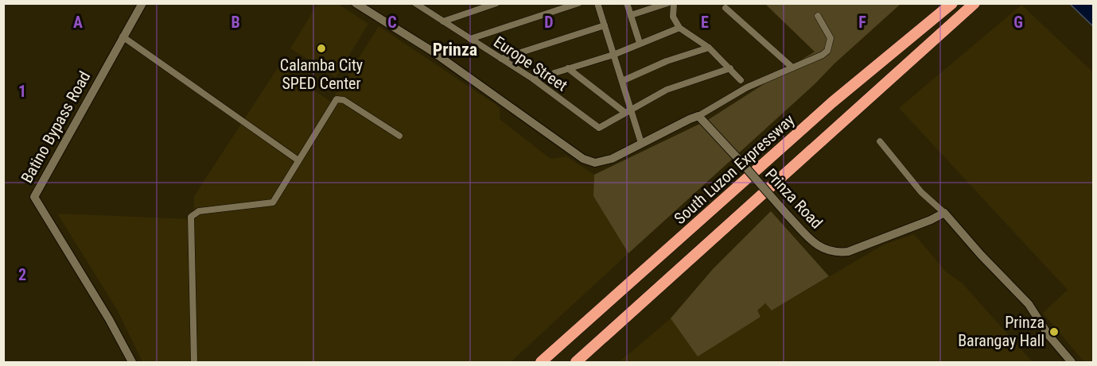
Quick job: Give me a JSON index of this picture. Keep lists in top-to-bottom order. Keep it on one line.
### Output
{"streets":{"highway":["South Luzon Expressway"],"main road":["Batino Bypass Road","Prinza Road"],"street":["Europe Street"]},"districts":["Prinza"],"places":["Calamba City SPED Center","Prinza Barangay Hall"],"grid":{"columns":["A","B","C","D","E","F","G"],"rows":["1","2"]}}
